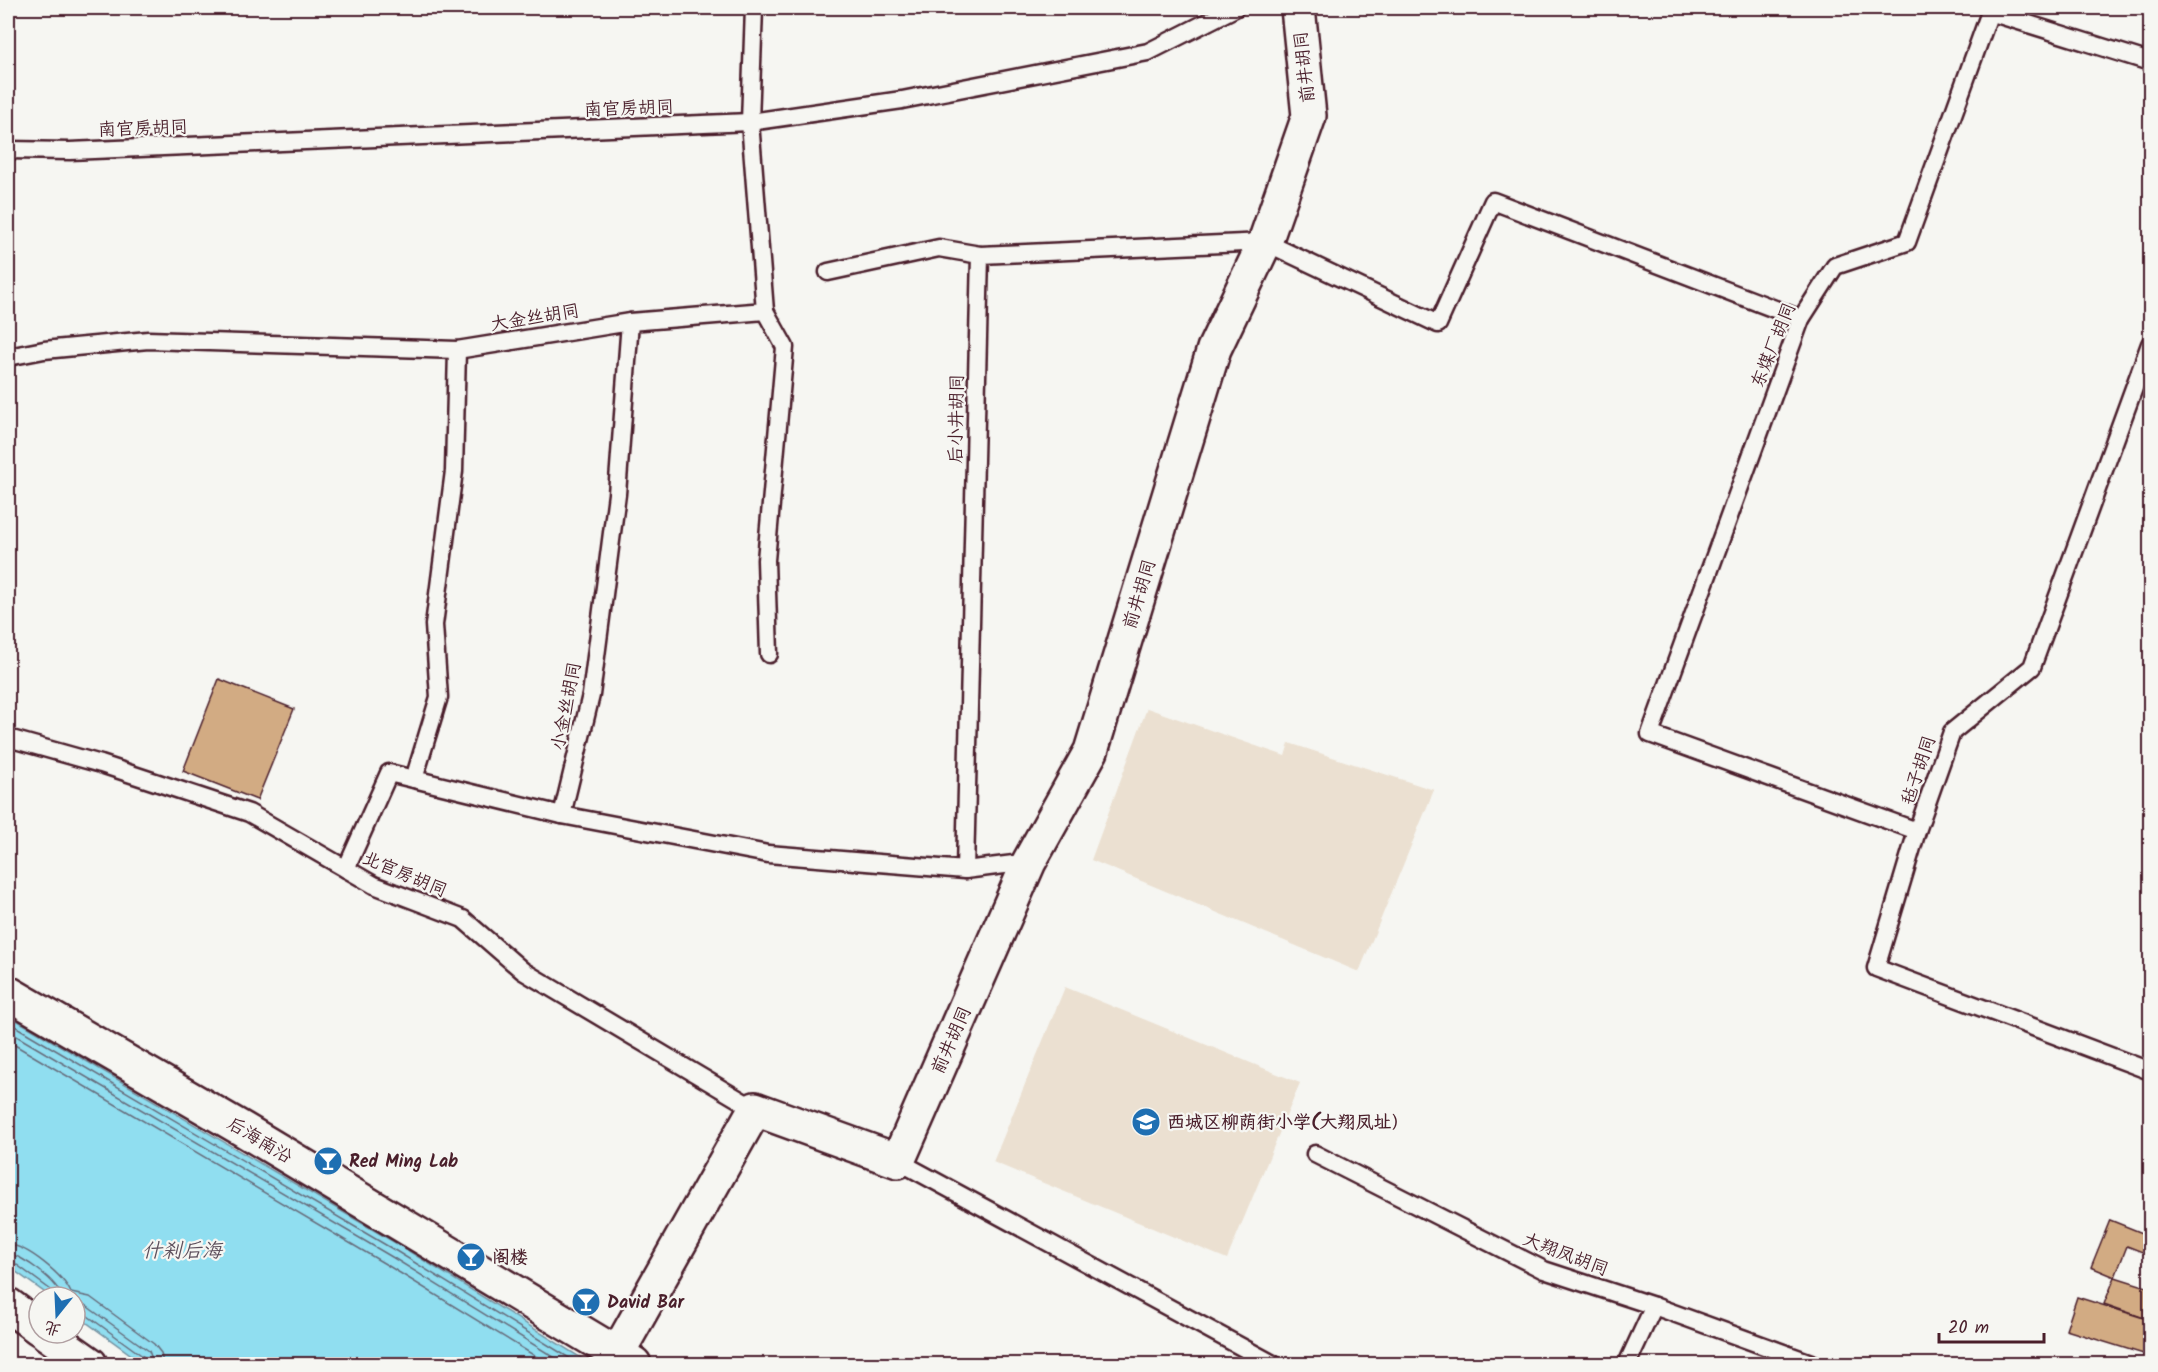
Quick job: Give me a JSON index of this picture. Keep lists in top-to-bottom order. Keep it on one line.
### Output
{"streets":{"street":["前井胡同","后海南沿"],"lane":["南官房胡同","大金丝胡同","东煤厂胡同","后小井胡同","小金丝胡同","毡子胡同","北官房胡同","大翔凤胡同"]},"crossings":[["大金丝胡同","小金丝胡同"],["东煤厂胡同","毡子胡同"]],"water":["什刹后海"],"places":{"school or university":["西城区柳荫街小学(大翔凤址）"],"bar":["Red Ming Lab","阁楼","David Bar"]},"scale_bar":"20 m","north":"bottom"}
